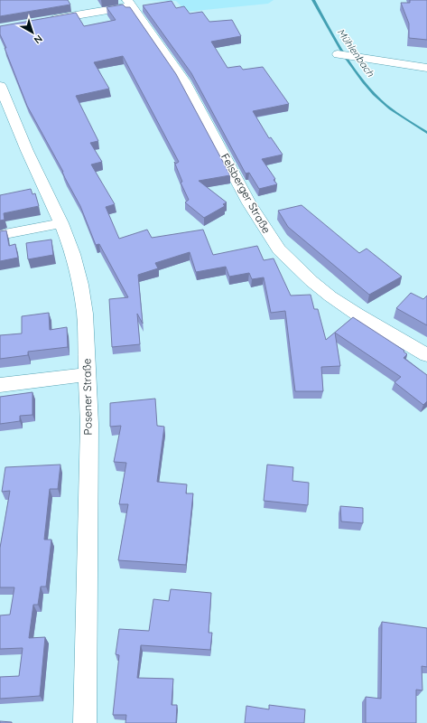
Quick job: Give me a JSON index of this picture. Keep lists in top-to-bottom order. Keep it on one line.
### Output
{"streets":{"street":["Felsberger Straße","Posener Straße"]},"water":["Mühlenbach"],"north":"bottom right"}
